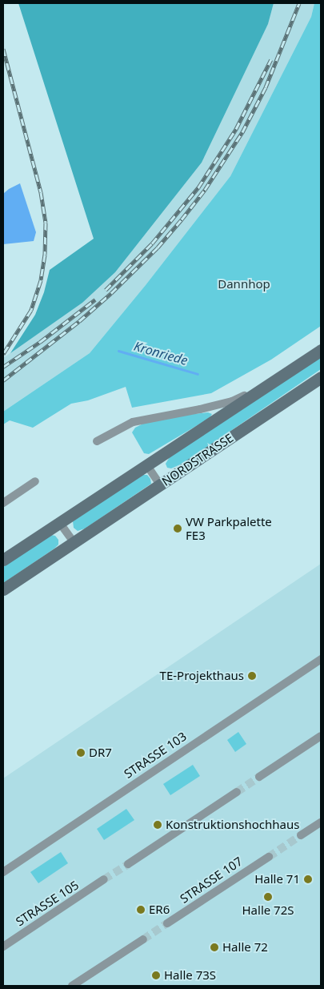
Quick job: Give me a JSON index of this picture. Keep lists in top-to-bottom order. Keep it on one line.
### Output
{"streets":{"street":["NORDSTRASSE","STRASSE 103","STRASSE 107","STRASSE 105"]},"water":["Kronriede"],"parks":["Dannhop"],"places":["VW Parkpalette FE3","TE-Projekthaus","DR7","Konstruktionshochhaus","Halle 71","Halle 72S","ER6","Halle 72","Halle 73S"]}
